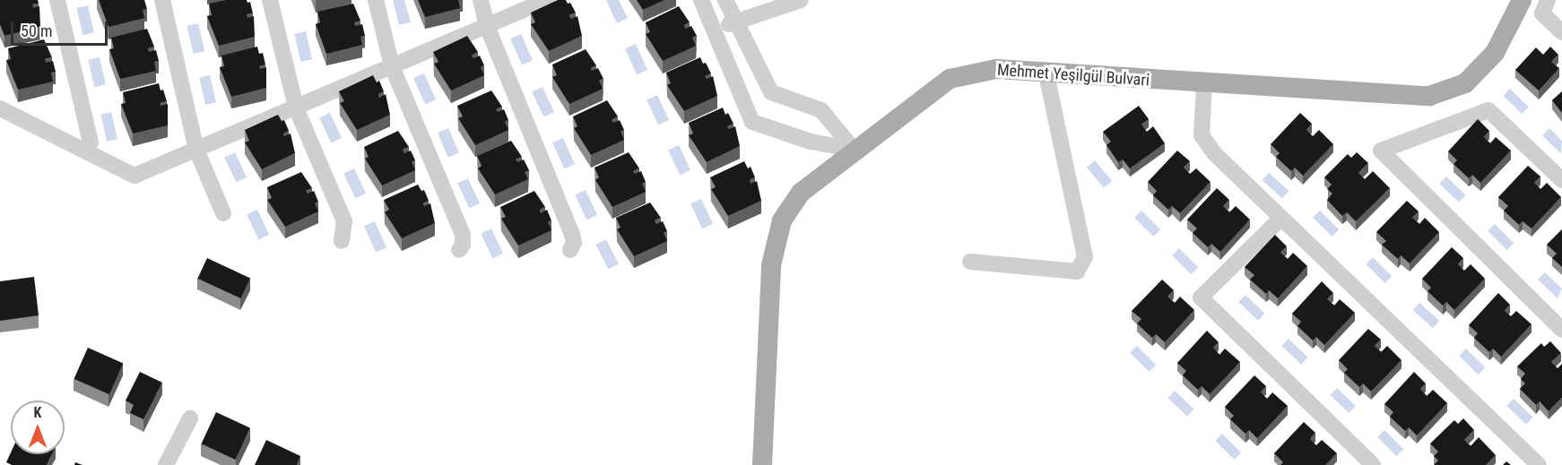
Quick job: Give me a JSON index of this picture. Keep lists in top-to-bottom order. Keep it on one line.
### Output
{"streets":{"main road":["Mehmet Yeşilgül Bulvari"]},"scale_bar":"50 m","north":"top"}
